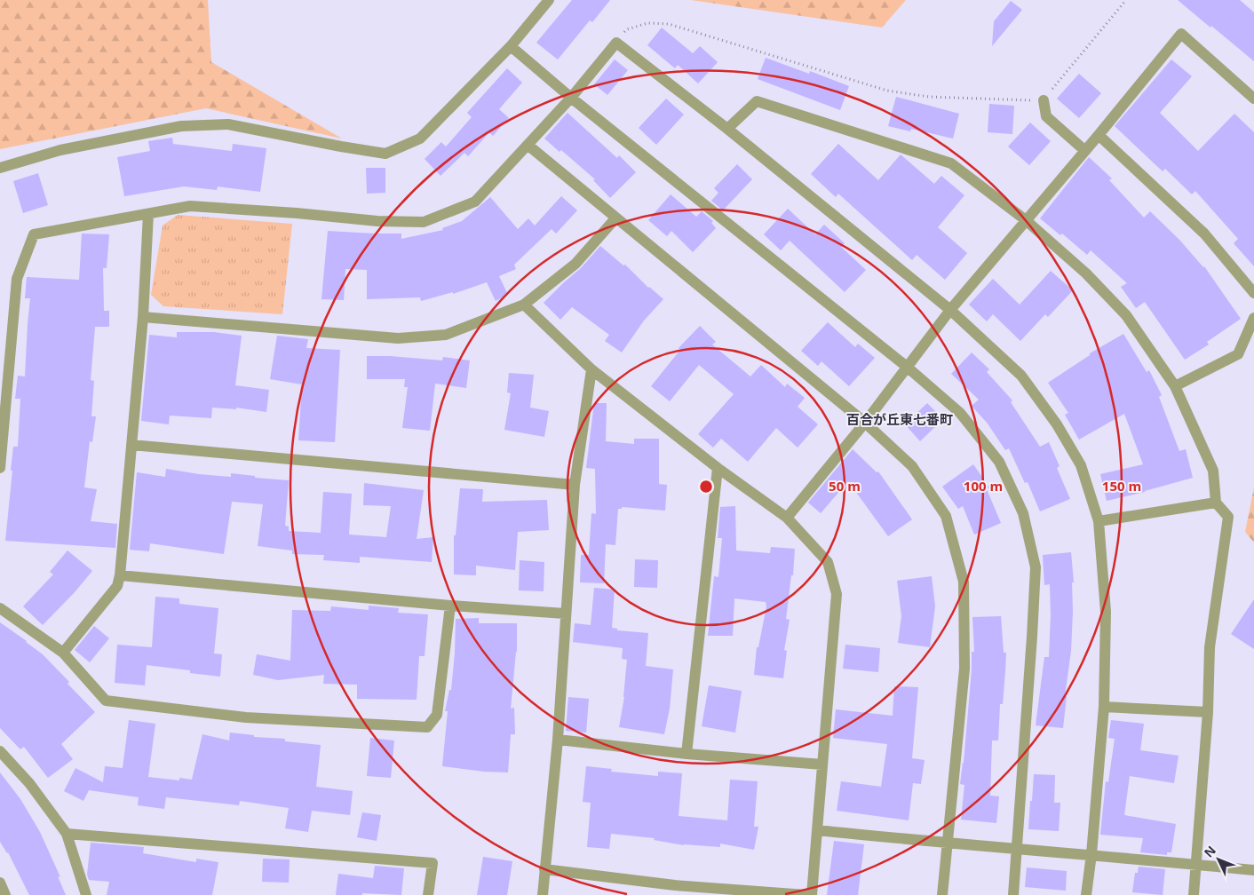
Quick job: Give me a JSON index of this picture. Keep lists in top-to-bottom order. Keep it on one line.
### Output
{"districts":["百合が丘東七番町"],"north":"top left","rings":["50 m","100 m","150 m"]}
